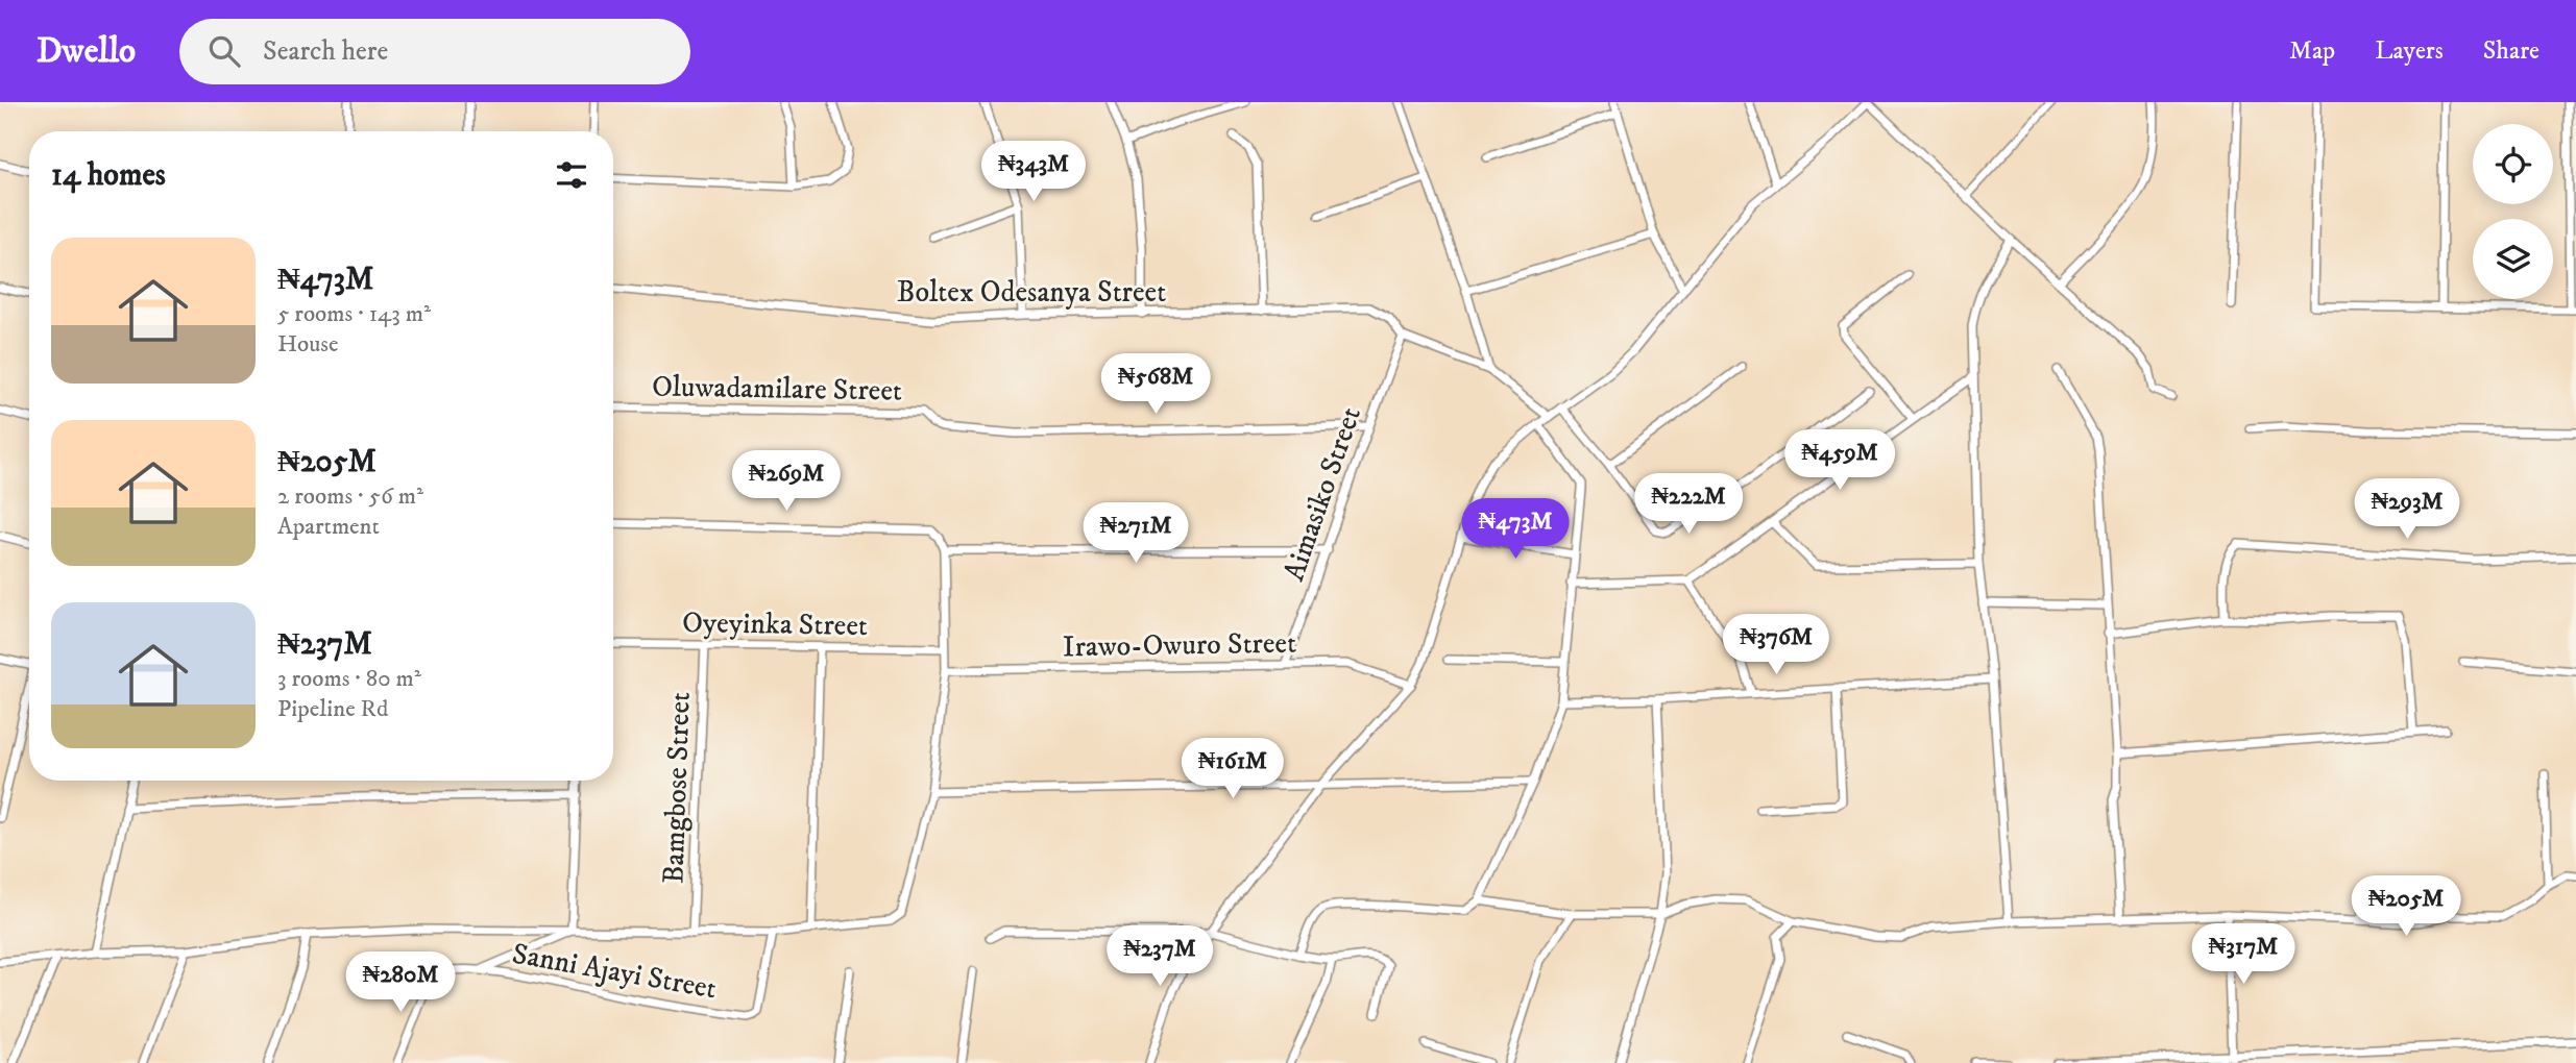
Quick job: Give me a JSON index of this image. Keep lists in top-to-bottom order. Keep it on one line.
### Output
{"streets":{"street":["Boltex Odesanya Street","Oluwadamilare Street","Aimasiko Street","Oyeyinka Street","Irawo-Owuro Street","Bamgbose Street","Sanni Ajayi Street"]},"crossings":[["Boltex Odesanya Street","Aimasiko Street"],["Oluwadamilare Street","Aimasiko Street"],["Aimasiko Street","Irawo-Owuro Street"],["Oyeyinka Street","Bamgbose Street"]],"page":{"header":"Dwello","search":"Search here","nav":["Map","Layers","Share"],"heading":"14 homes","price":["₦343M","₦568M","₦459M","₦269M","₦222M","₦293M","₦473M","₦271M","₦376M","₦161M","₦205M","₦317M","₦237M","₦280M"],"list":[{"name":"₦473M","note":"5 rooms · 143 m² · House"},{"name":"₦205M","note":"2 rooms · 56 m² · Apartment"},{"name":"₦237M","note":"3 rooms · 80 m² · Pipeline Rd"}]}}
